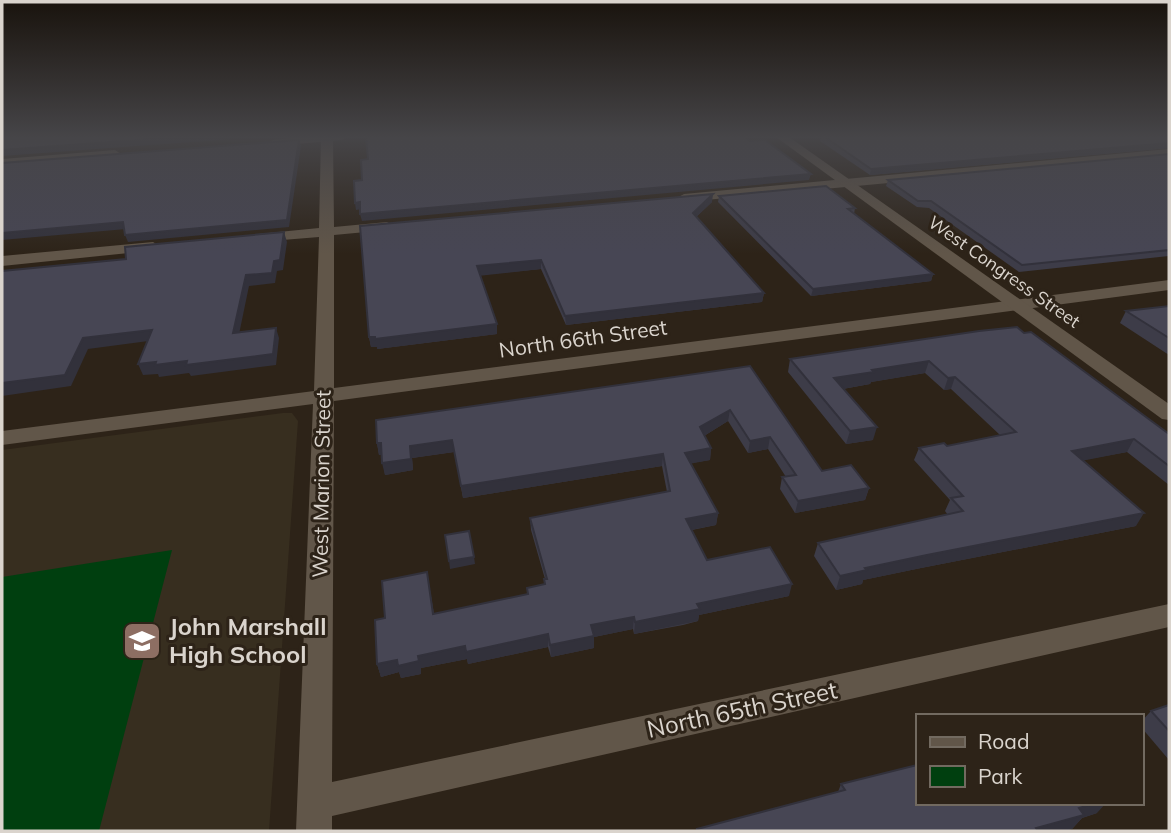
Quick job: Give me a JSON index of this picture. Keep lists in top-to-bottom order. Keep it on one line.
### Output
{"streets":{"street":["West Congress Street","North 66th Street","West Marion Street","North 65th Street"]},"crossings":[["West Congress Street","North 66th Street"],["North 66th Street","West Marion Street"],["West Marion Street","North 65th Street"]],"places":{"school or university":["John Marshall High School"]},"legend":["Road","Park"]}
